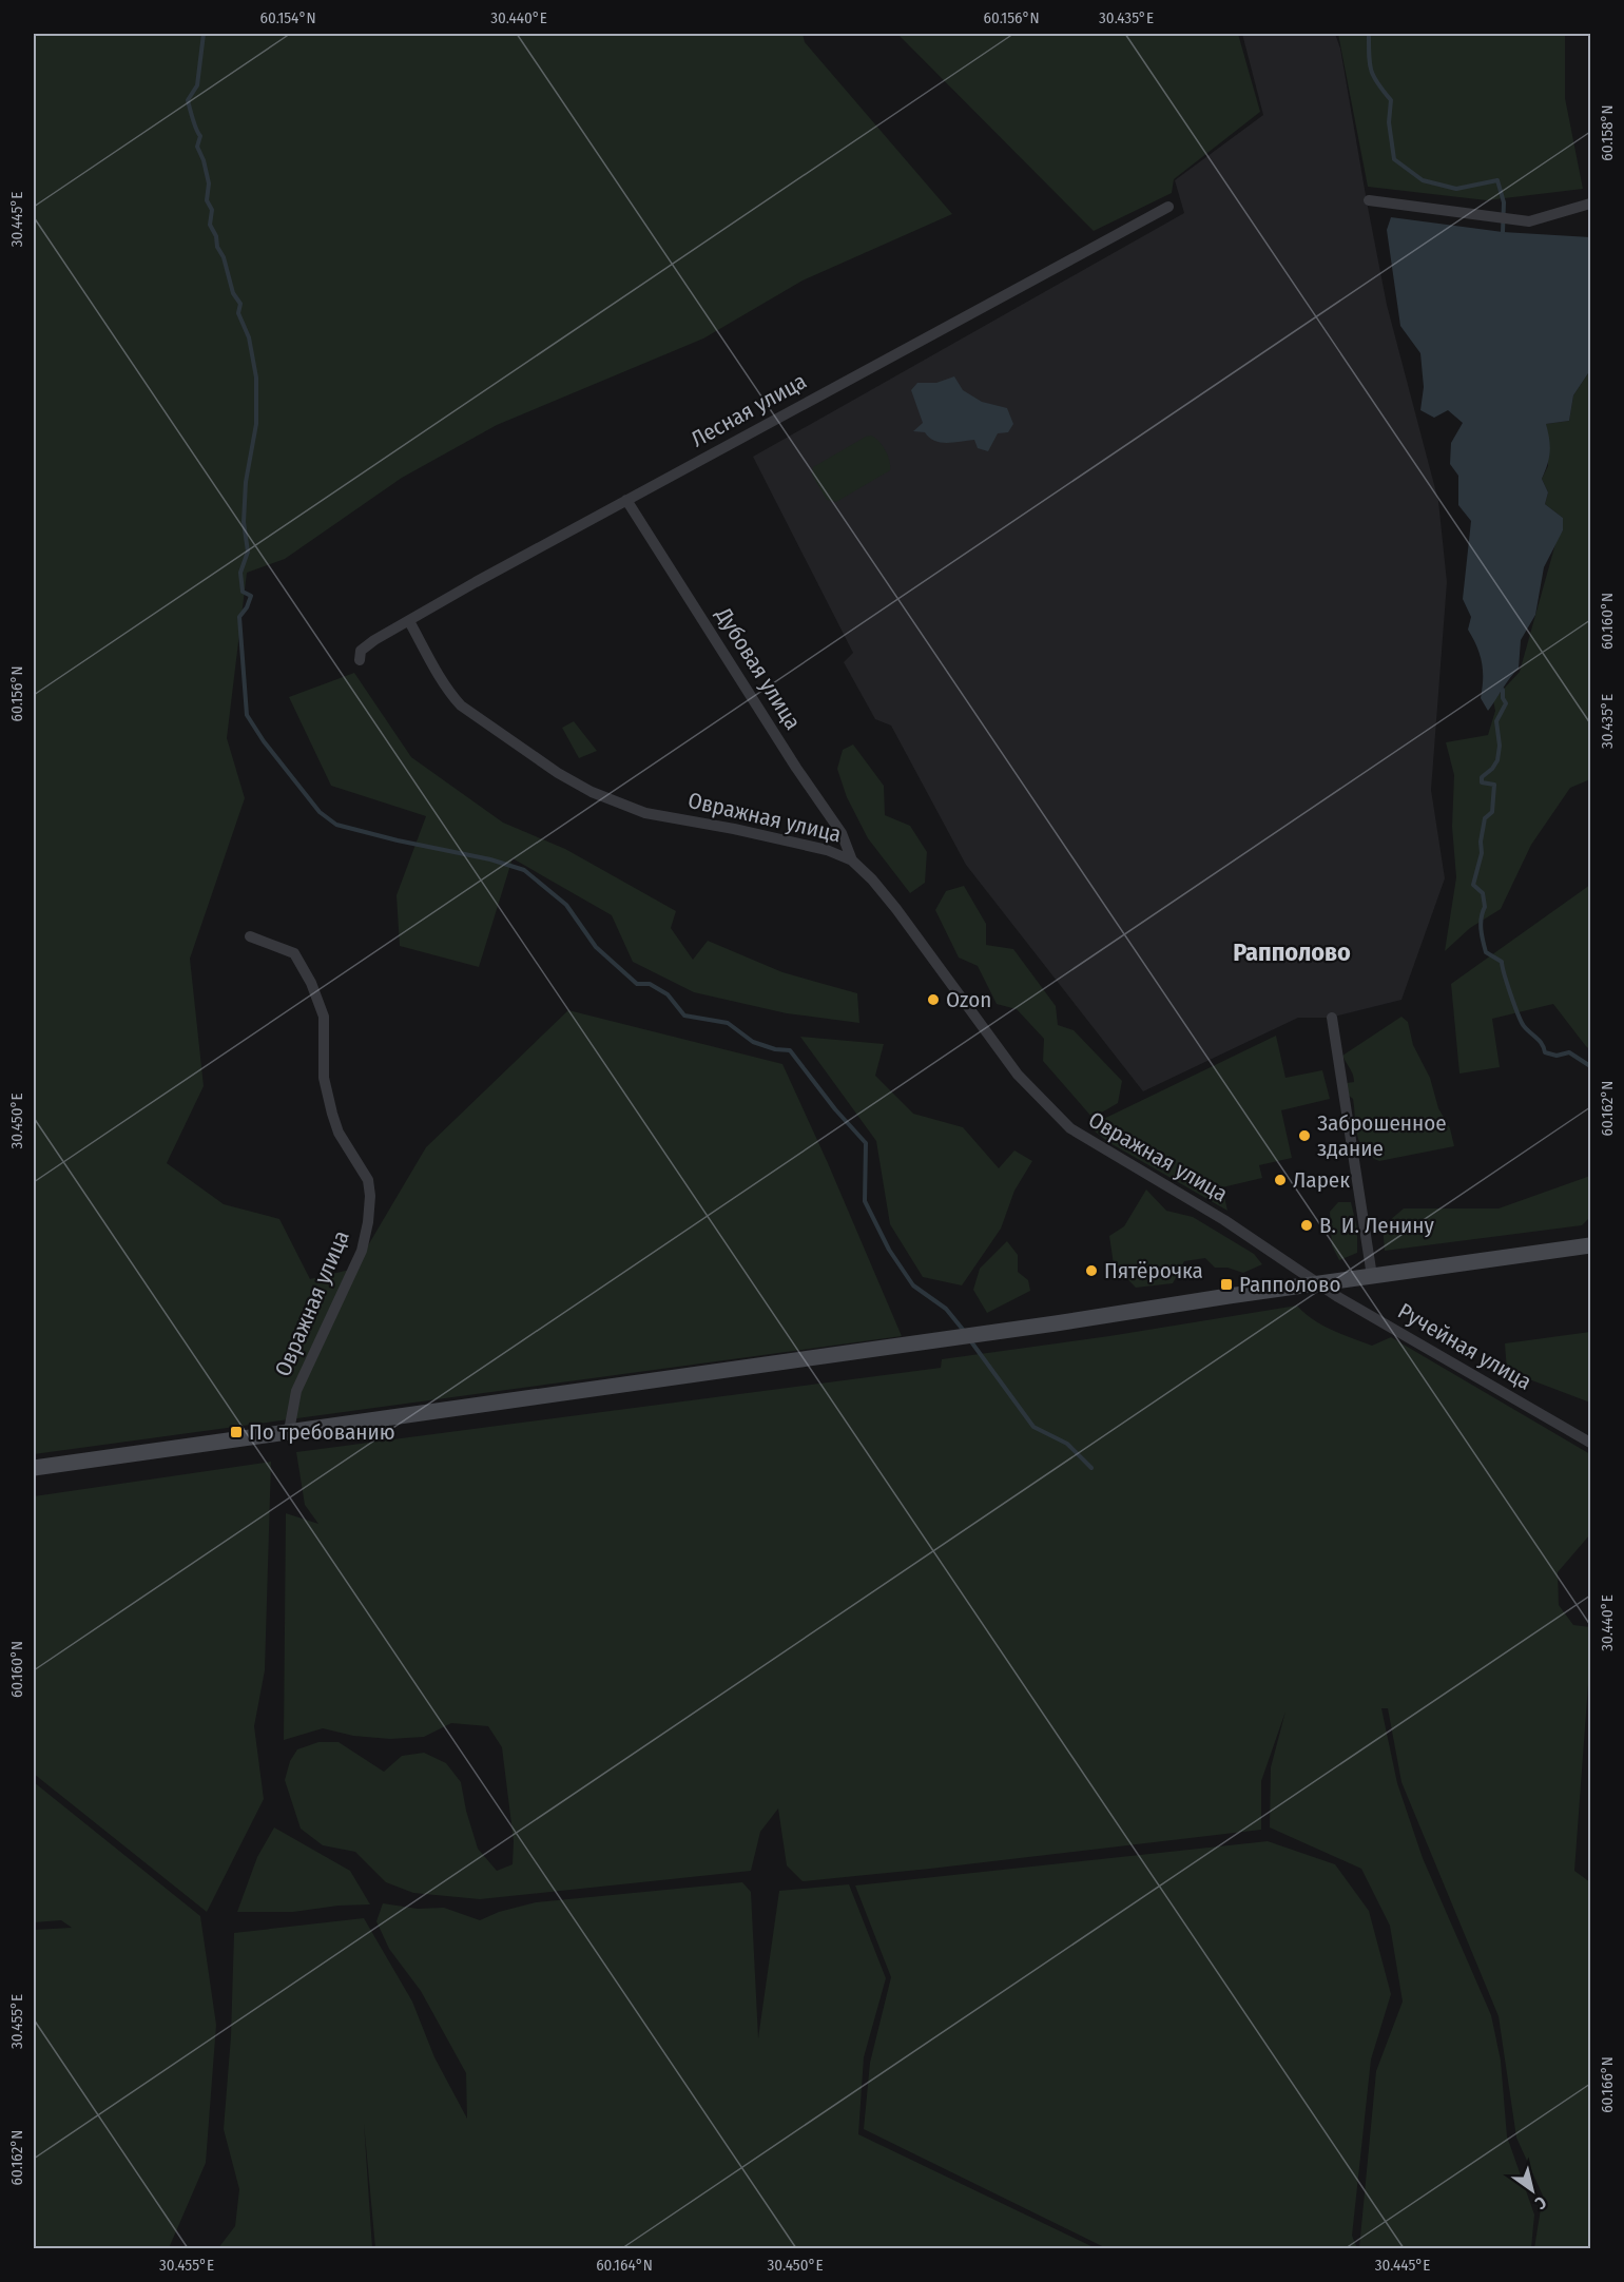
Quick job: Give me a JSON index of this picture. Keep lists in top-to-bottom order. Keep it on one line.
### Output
{"streets":{"street":["Лесная улица","Дубовая улица","Овражная улица","Ручейная улица"]},"crossings":[["Лесная улица","Дубовая улица"],["Лесная улица","Овражная улица"],["Дубовая улица","Овражная улица"],["Овражная улица","Ручейная улица"]],"districts":["Рапполово"],"places":{"other":["Ozon","Заброшенное здание","Ларек","В. И. Ленину","Пятёрочка"],"transit":["Рапполово","По требованию"]},"north":"bottom right","coordinates":["60.154°N","30.440°E","60.156°N","30.435°E","60.158°N","30.445°E","60.160°N","60.162°N","30.450°E","30.455°E","60.166°N","60.164°N"]}
